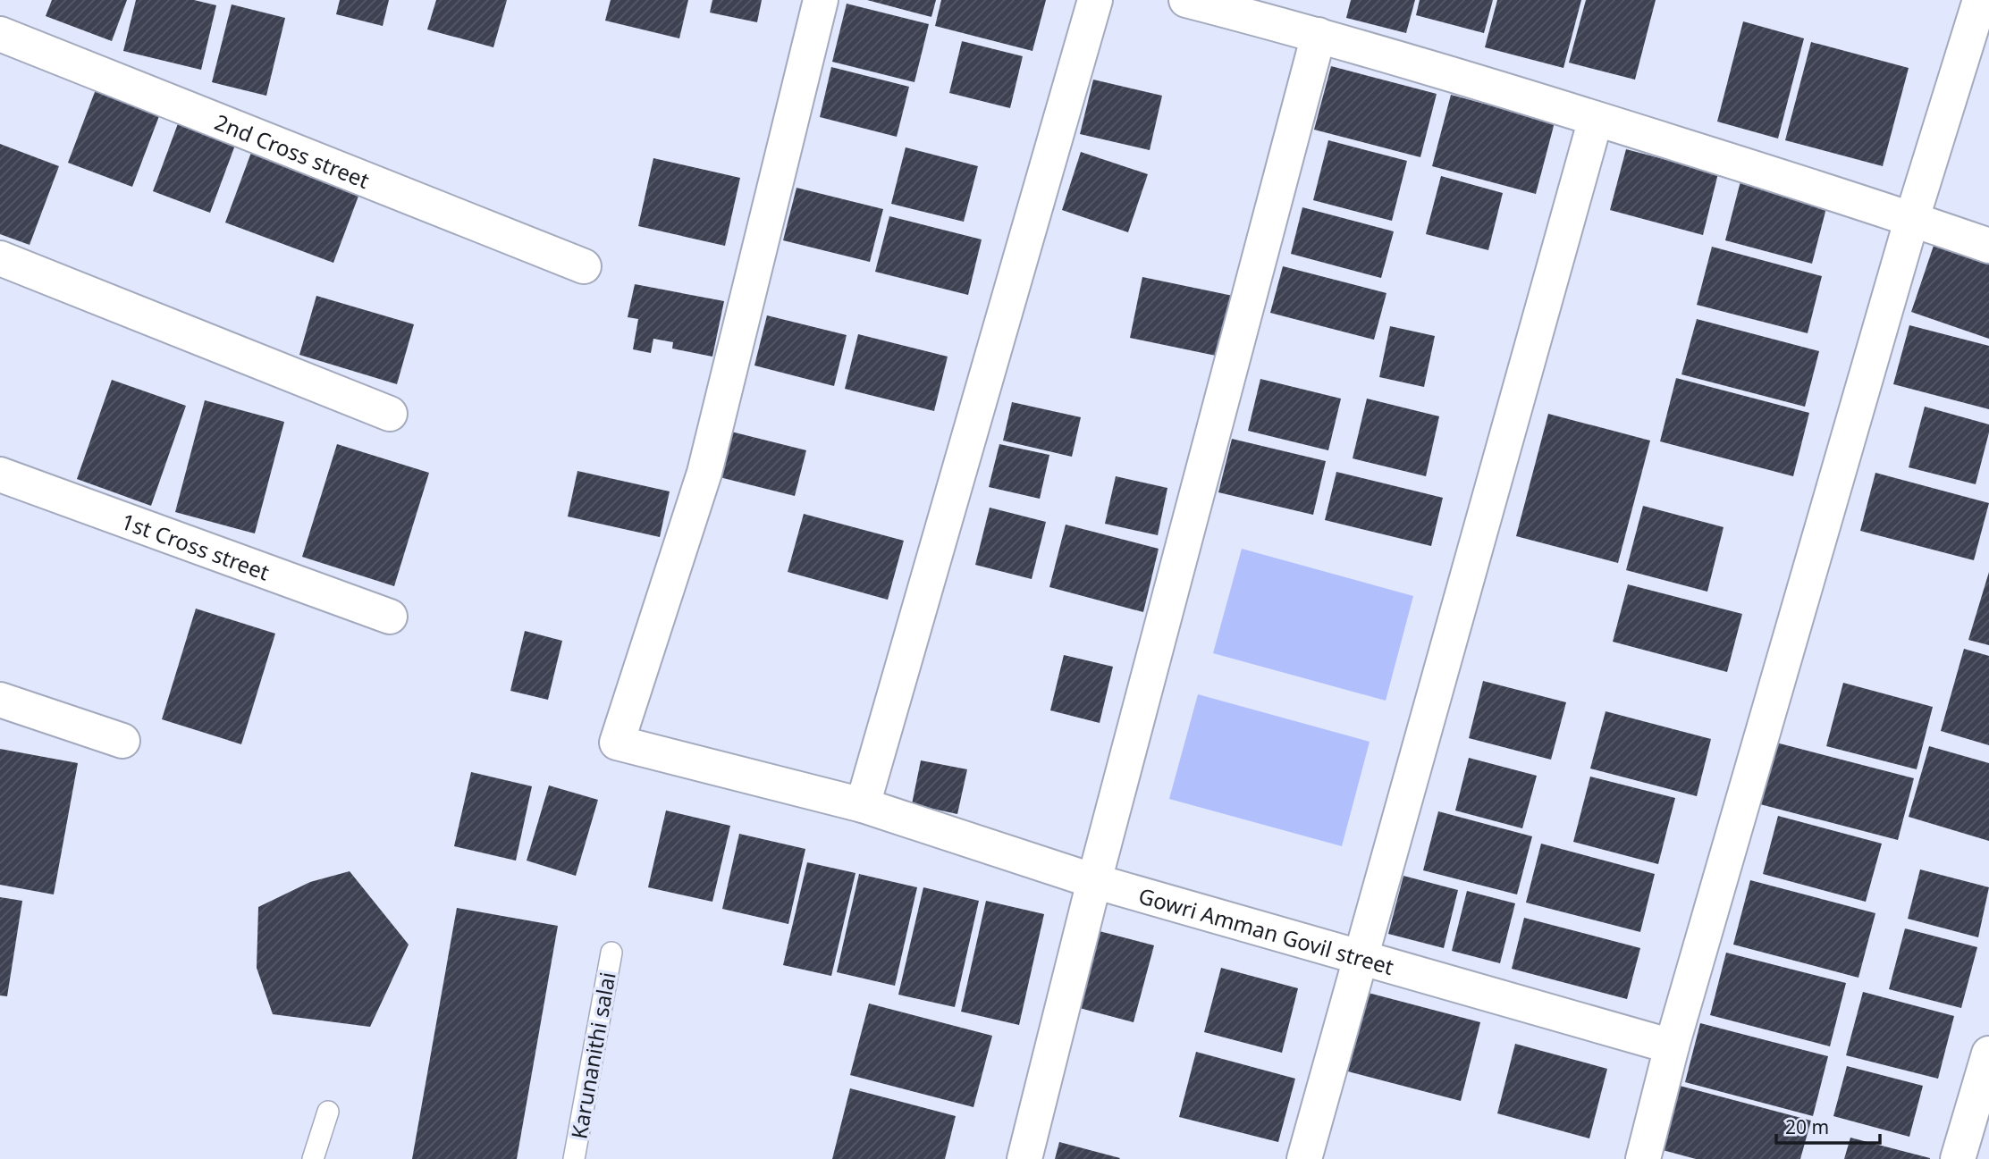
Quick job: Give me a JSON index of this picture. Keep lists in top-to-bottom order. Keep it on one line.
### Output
{"streets":{"street":["2nd Cross street","1st Cross street","Gowri Amman Govil street"],"lane":["Karunanithi salai"]},"scale_bar":"20 m"}
